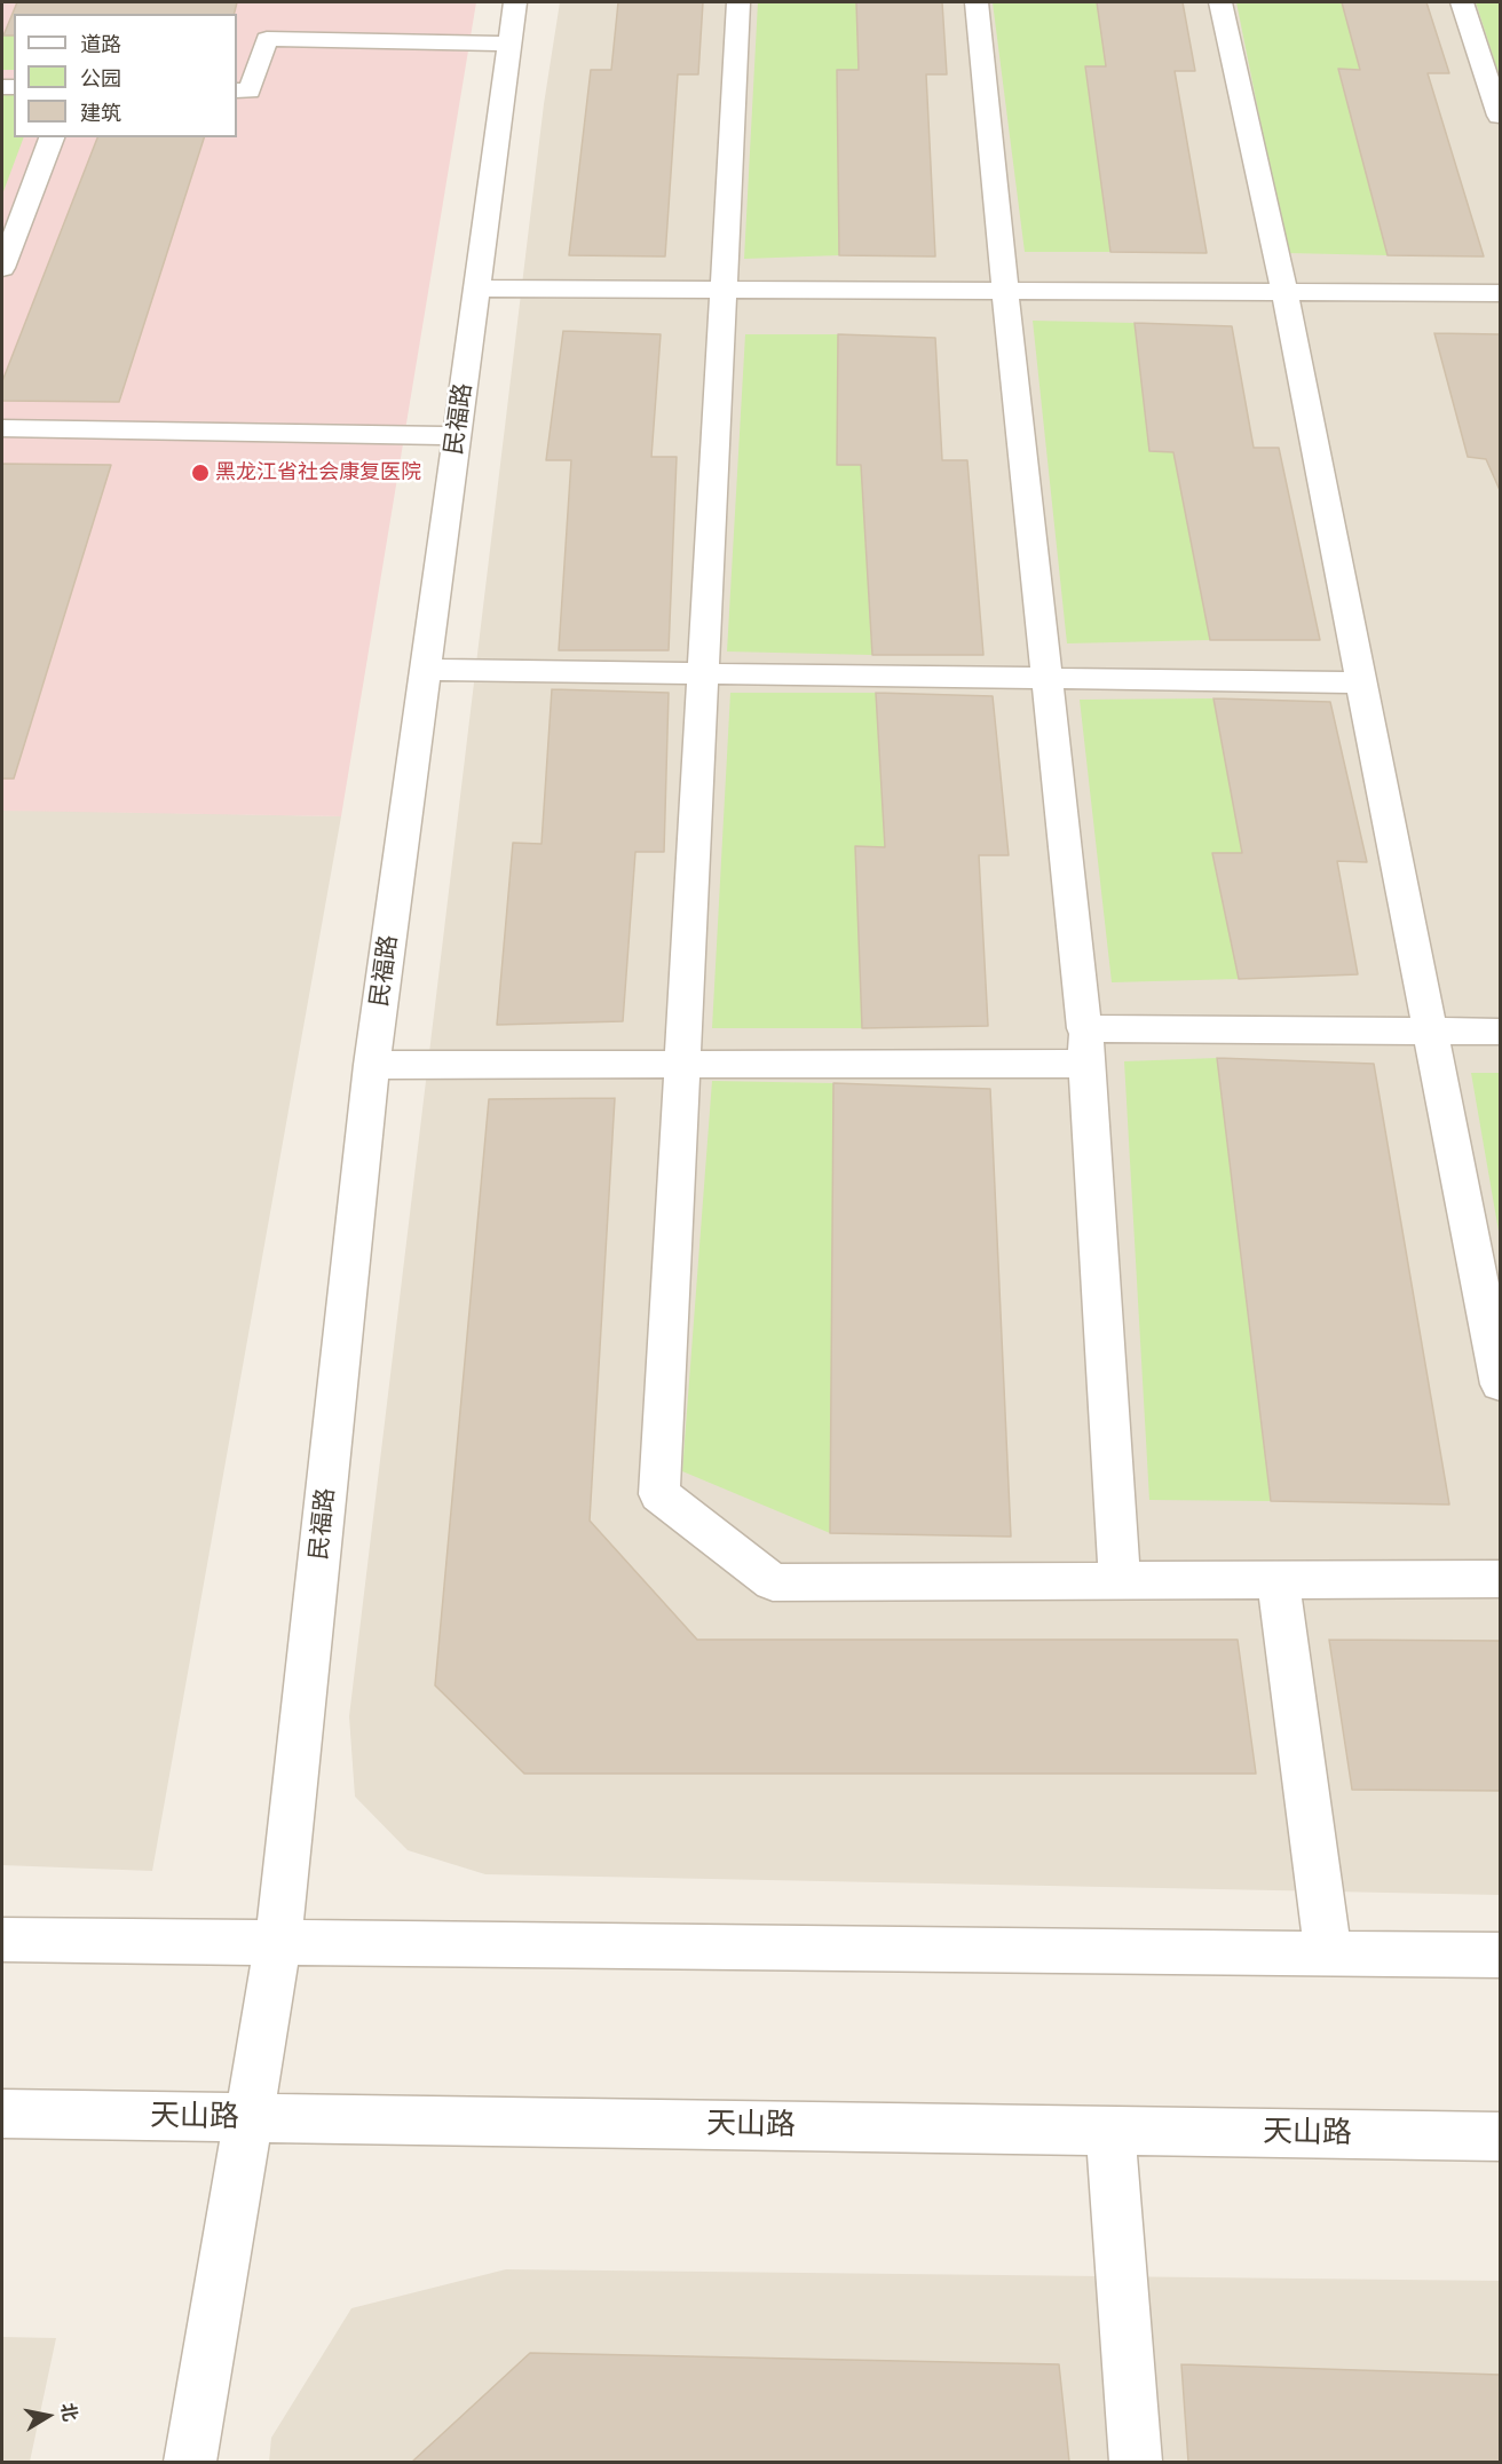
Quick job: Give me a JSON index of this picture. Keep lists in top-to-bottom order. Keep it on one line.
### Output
{"streets":{"street":["民福路","天山路"]},"crossings":[["民福路","天山路"]],"places":["黑龙江省社会康复医院"],"legend":["道路","公园","建筑"],"north":"right"}
